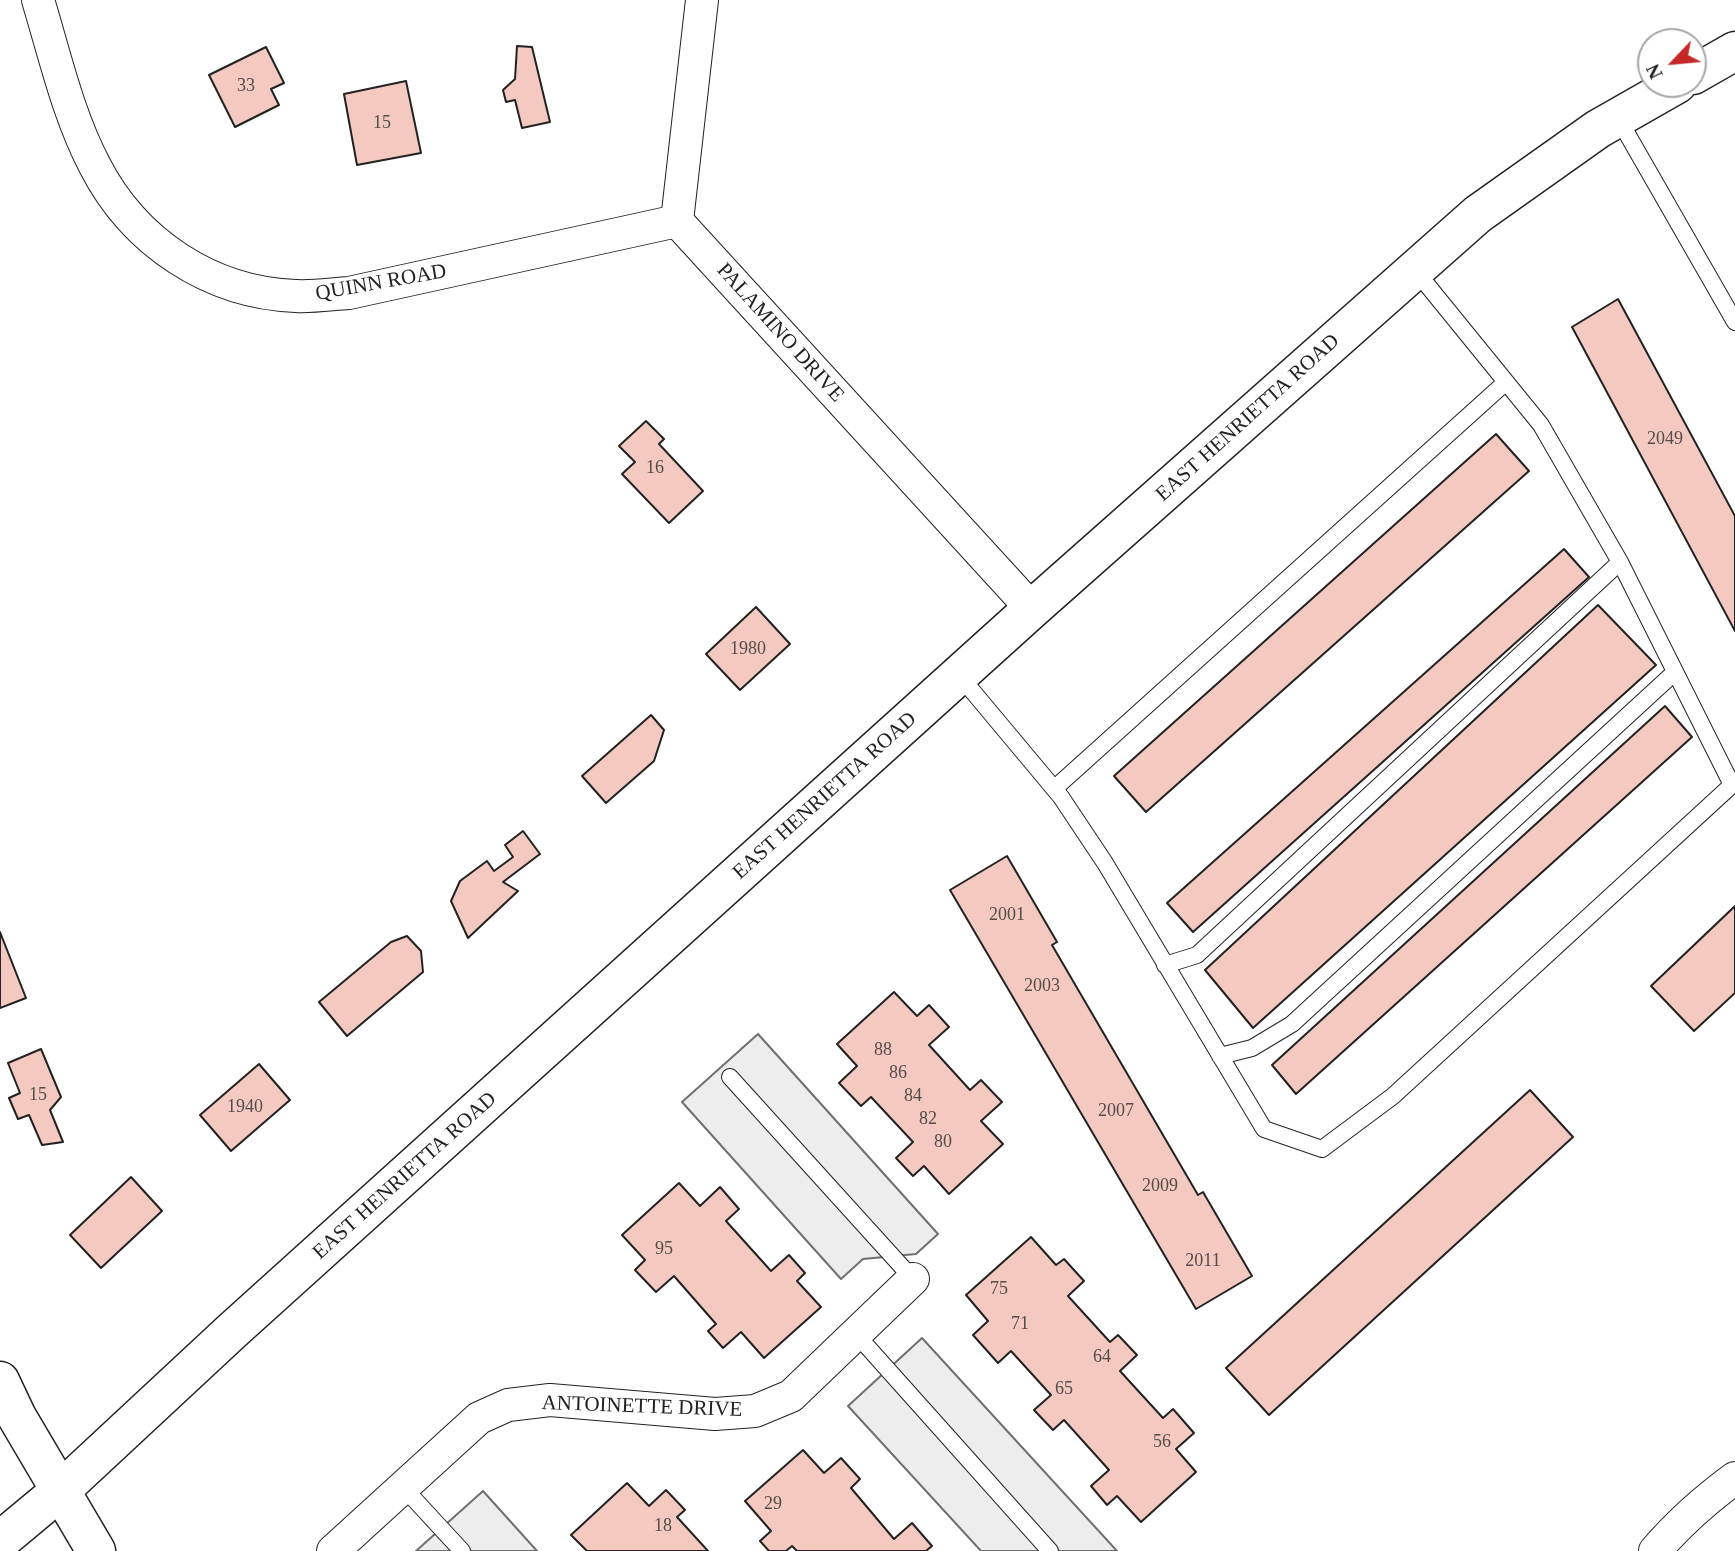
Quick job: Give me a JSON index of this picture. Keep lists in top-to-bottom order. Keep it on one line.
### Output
{"streets":{"main road":["EAST HENRIETTA ROAD"],"street":["QUINN ROAD","PALAMINO DRIVE","ANTOINETTE DRIVE"]},"crossings":[["QUINN ROAD","PALAMINO DRIVE"],["PALAMINO DRIVE","EAST HENRIETTA ROAD"]],"house_numbers":["33","15","2049","16","1980","2001","2003","88","86","15","84","1940","2007","82","80","2009","95","2011","75","71","64","65","56","29","18"],"north":"bottom left"}
